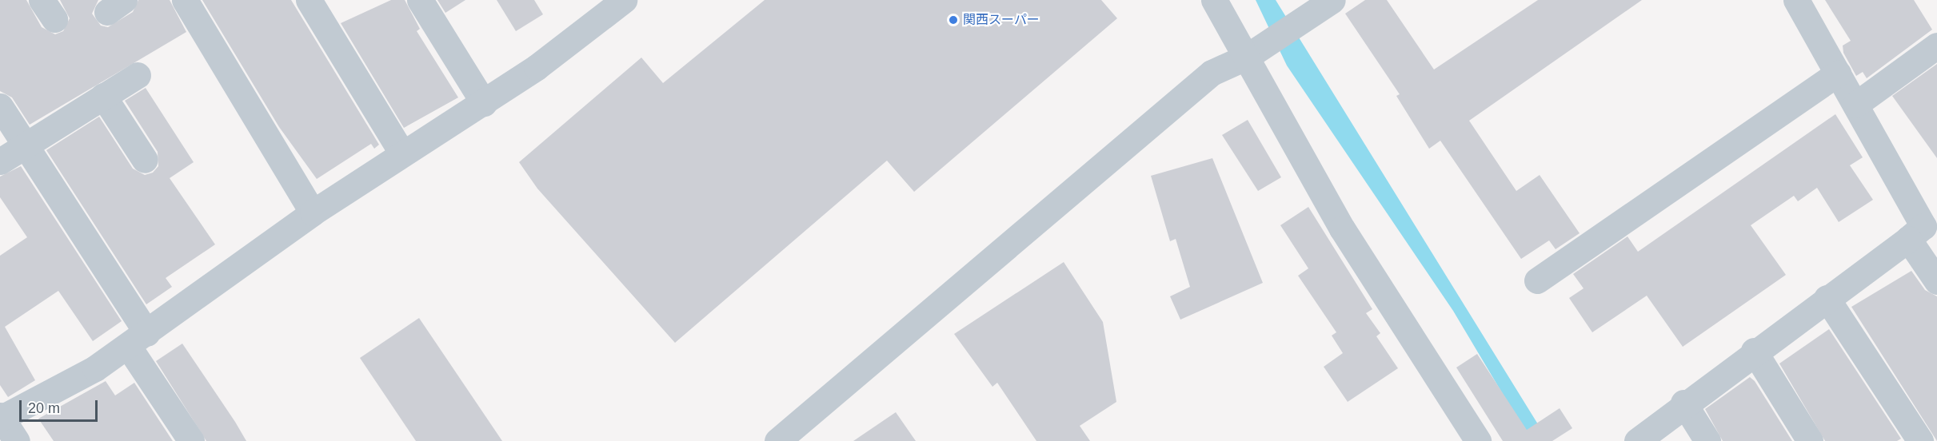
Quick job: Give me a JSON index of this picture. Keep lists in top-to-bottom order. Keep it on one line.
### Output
{"places":["関西スーパー"],"scale_bar":"20 m"}
